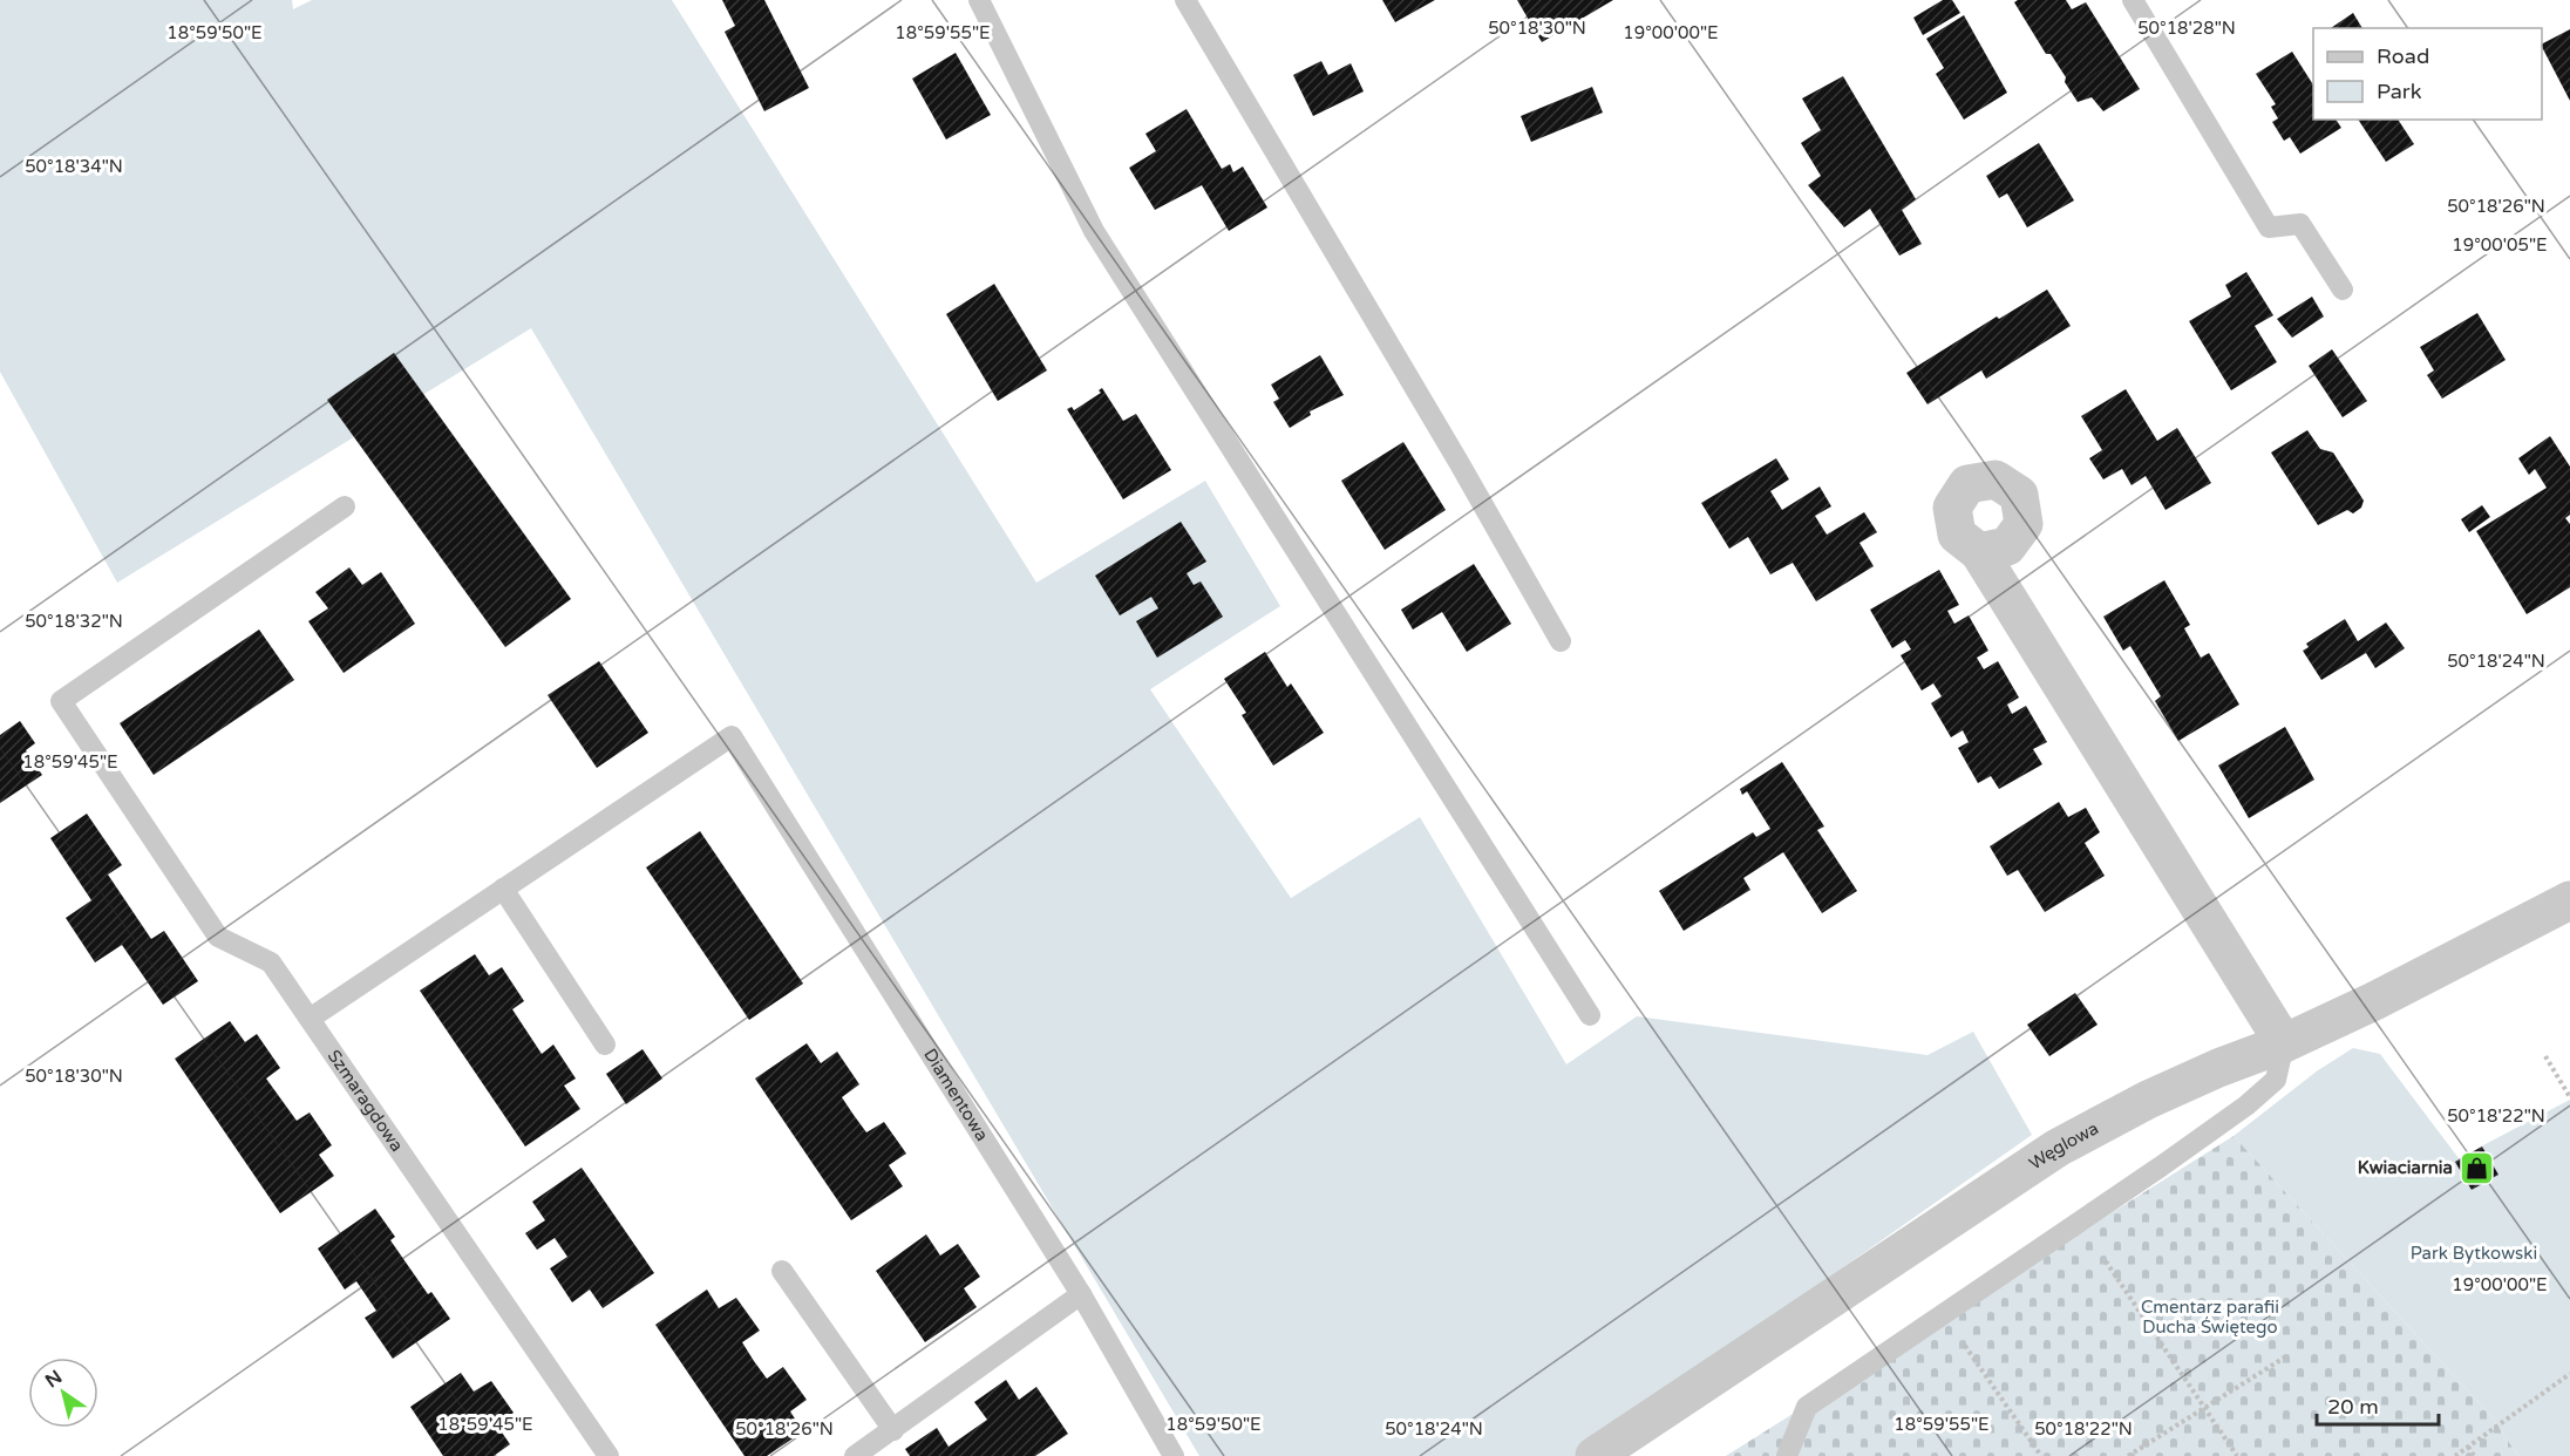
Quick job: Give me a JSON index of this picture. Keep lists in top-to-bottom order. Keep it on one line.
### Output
{"streets":{"street":["Węglowa"],"lane":["Diamentowa","Szmaragdowa"]},"parks":["Park Bytkowski","Cmentarz parafii Ducha Świętego"],"places":{"shop":["Kwiaciarnia"]},"legend":["Road","Park"],"scale_bar":"20 m","north":"top left","coordinates":["50°18'30\"N","50°18'28\"N","18°59'50\"E","18°59'55\"E","19°00'00\"E","50°18'34\"N","50°18'26\"N","19°00'05\"E","50°18'32\"N","50°18'24\"N","18°59'45\"E","50°18'22\"N"]}
